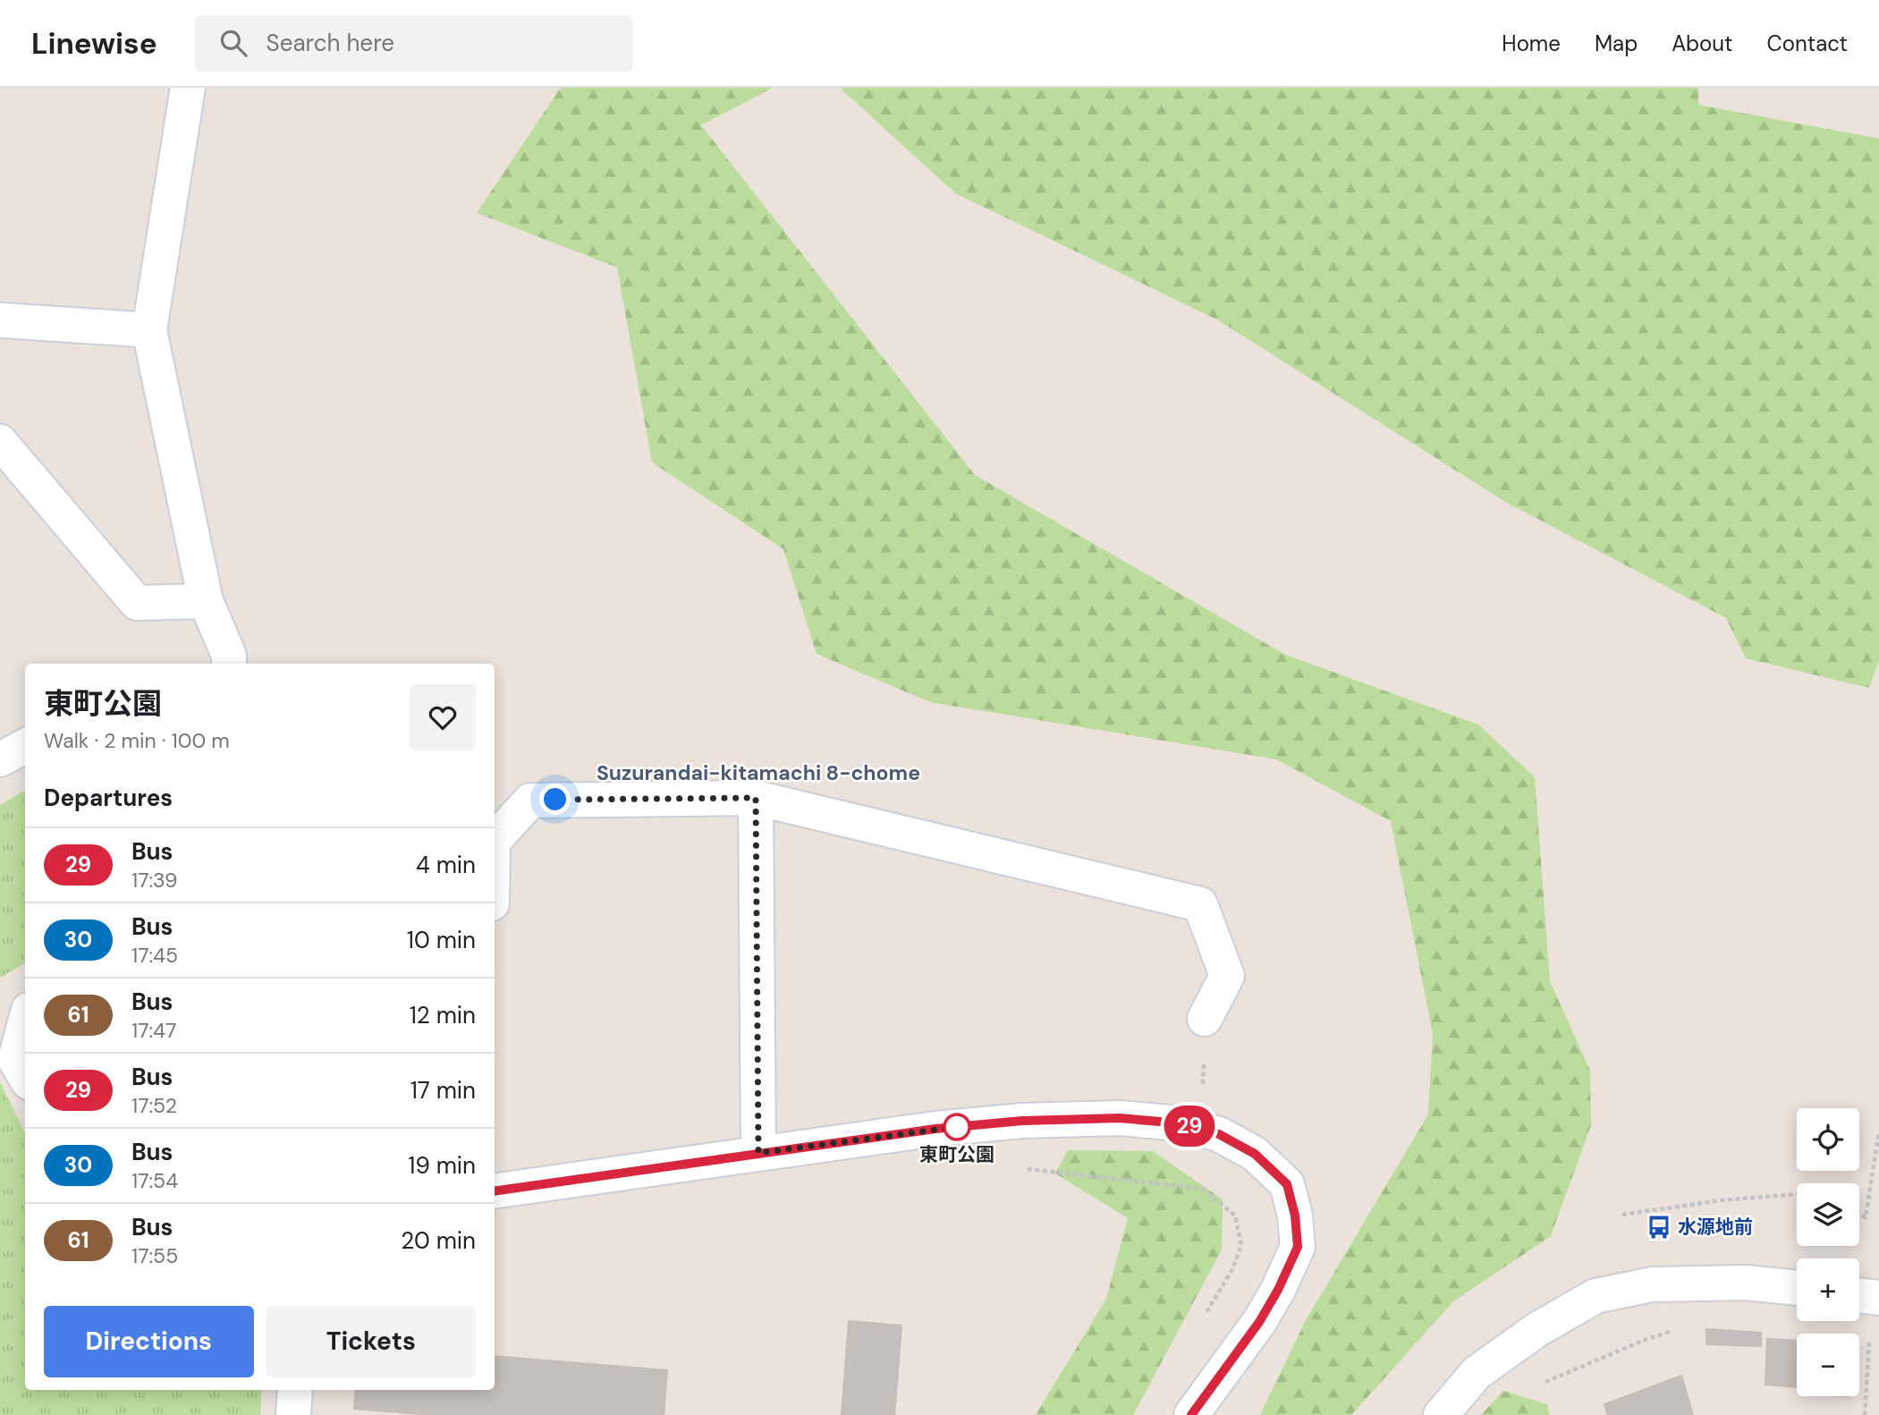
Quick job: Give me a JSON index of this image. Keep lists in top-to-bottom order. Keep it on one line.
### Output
{"districts":["Suzurandai-kitamachi 8-chome"],"places":{"other":["東町公園"],"bus stop":["水源地前"]},"lines":["bus line 29"],"page":{"header":"Linewise","search":"Search here","nav":["Home","Map","About","Contact"],"on_map":"29","heading":[["東町公園","Walk · 2 min · 100 m"],"Departures"],"list":[{"mark":"29","name":"Bus","note":"17:39","value":"4 min"},{"mark":"30","name":"Bus","note":"17:45","value":"10 min"},{"mark":"61","name":"Bus","note":"17:47","value":"12 min"},{"mark":"29","name":"Bus","note":"17:52","value":"17 min"},{"mark":"30","name":"Bus","note":"17:54","value":"19 min"},{"mark":"61","name":"Bus","note":"17:55","value":"20 min"}],"map_buttons":["+","−"],"buttons":["Directions","Tickets"]}}
